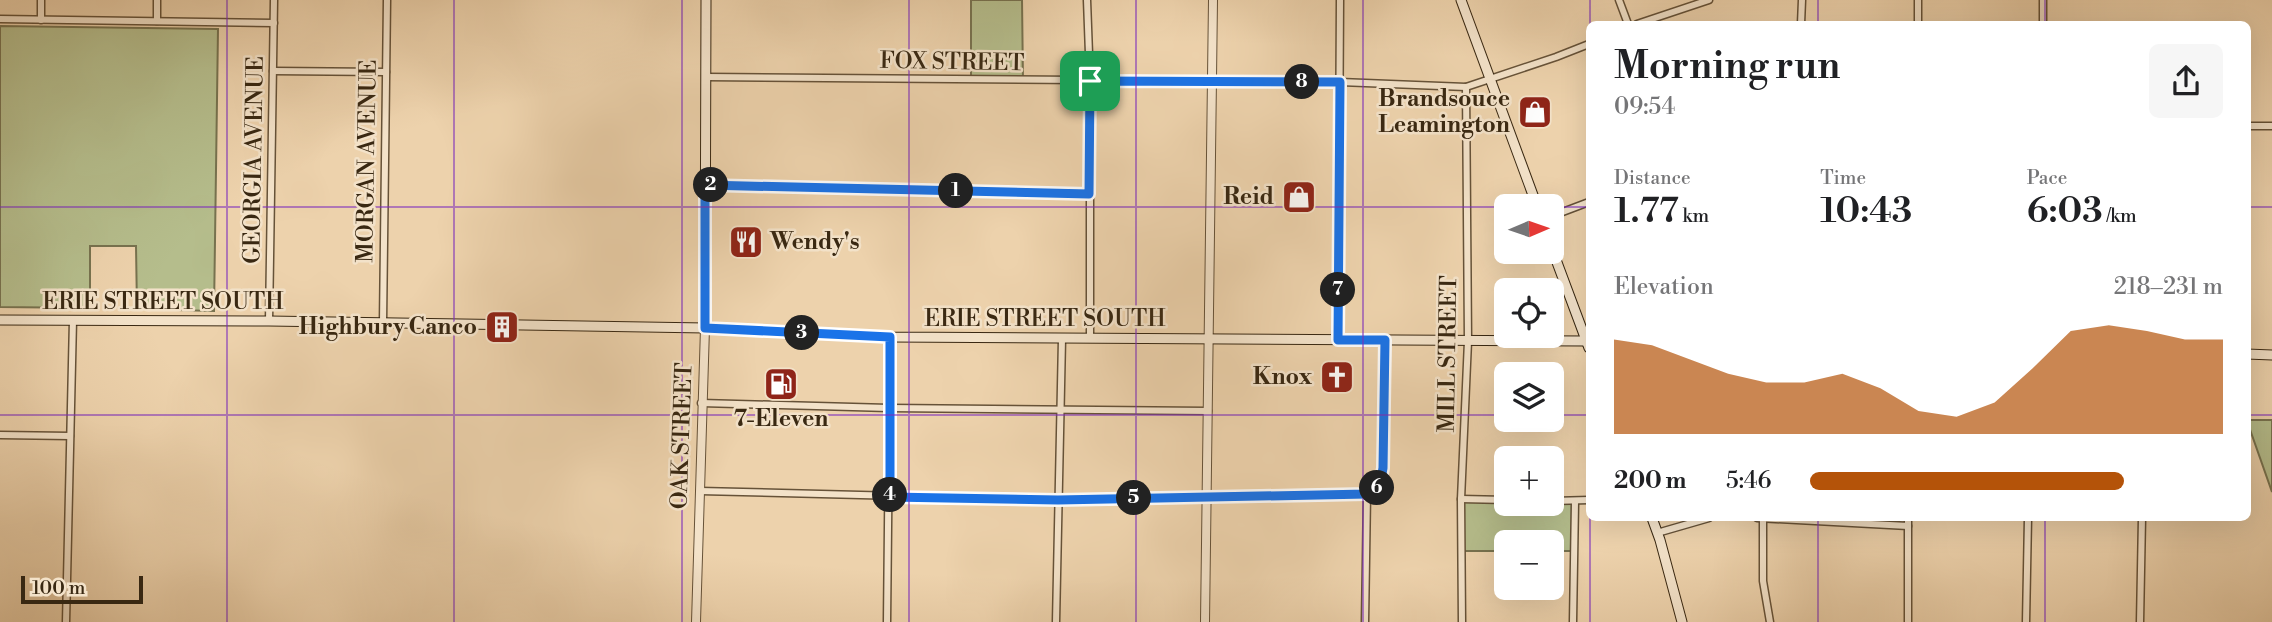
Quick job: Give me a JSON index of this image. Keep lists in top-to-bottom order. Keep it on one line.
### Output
{"streets":{"main road":["ERIE STREET SOUTH","OAK STREET"],"street":["FOX STREET","GEORGIA AVENUE","MORGAN AVENUE","MILL STREET"]},"crossings":[["FOX STREET","MILL STREET"],["FOX STREET","OAK STREET"],["GEORGIA AVENUE","ERIE STREET SOUTH"],["MORGAN AVENUE","ERIE STREET SOUTH"],["ERIE STREET SOUTH","MILL STREET"],["ERIE STREET SOUTH","OAK STREET"]],"places":{"shop":["Brandsouce Leamington","Reid"],"restaurant":["Wendy's"],"building":["Highbury Canco"],"church":["Knox"],"fuel station":["7-Eleven"]},"scale_bar":"100 m","north":"right","page":{"heading":["Morning run","09:54"],"pins":["8","2","1","7","3","6","4","5"],"stats":[["Distance","1.77 km"],["Time","10:43"],["Pace","6:03 /km"]],"map_buttons":["+","−"],"chart":["Elevation","218–231 m"],"list":[{"name":"200 m","note":"5:46"}],"scale":"100 m"}}
